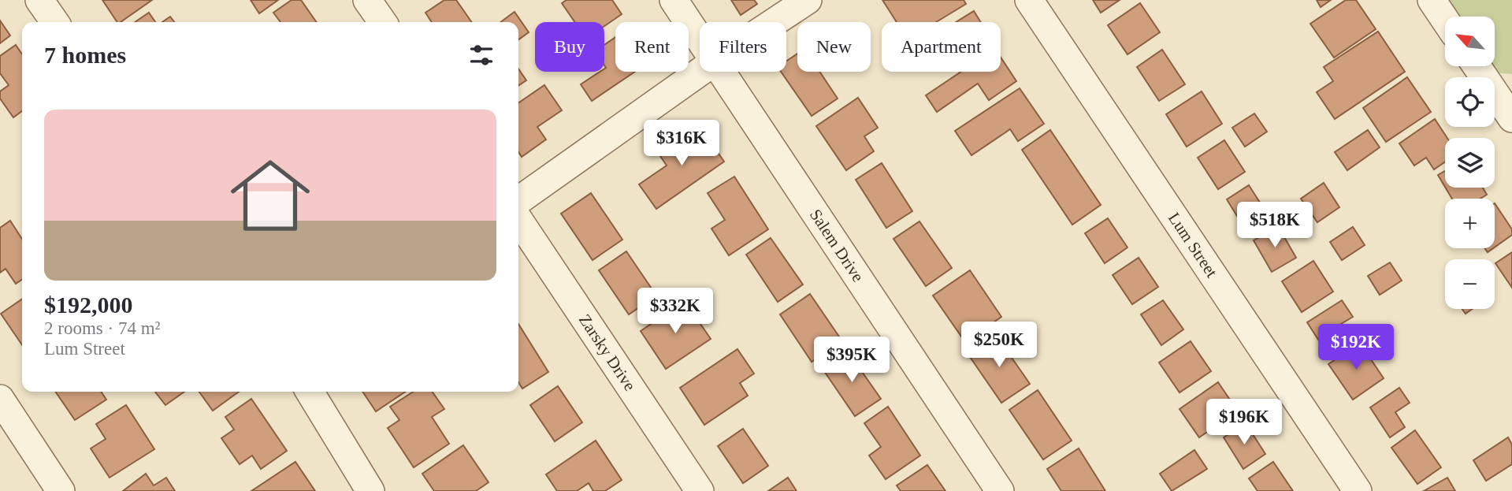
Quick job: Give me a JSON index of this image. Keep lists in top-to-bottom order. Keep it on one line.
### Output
{"streets":{"street":["Salem Drive","Lum Street","Zarsky Drive"]},"north":"top left","page":{"map_buttons":["+","−"],"chip":["Buy","Rent","Filters","New","Apartment"],"heading":"7 homes","list":[{"name":"$192,000","note":"2 rooms · 74 m² · Lum Street"}],"price":["$316K","$518K","$332K","$250K","$192K","$395K","$196K"]}}
